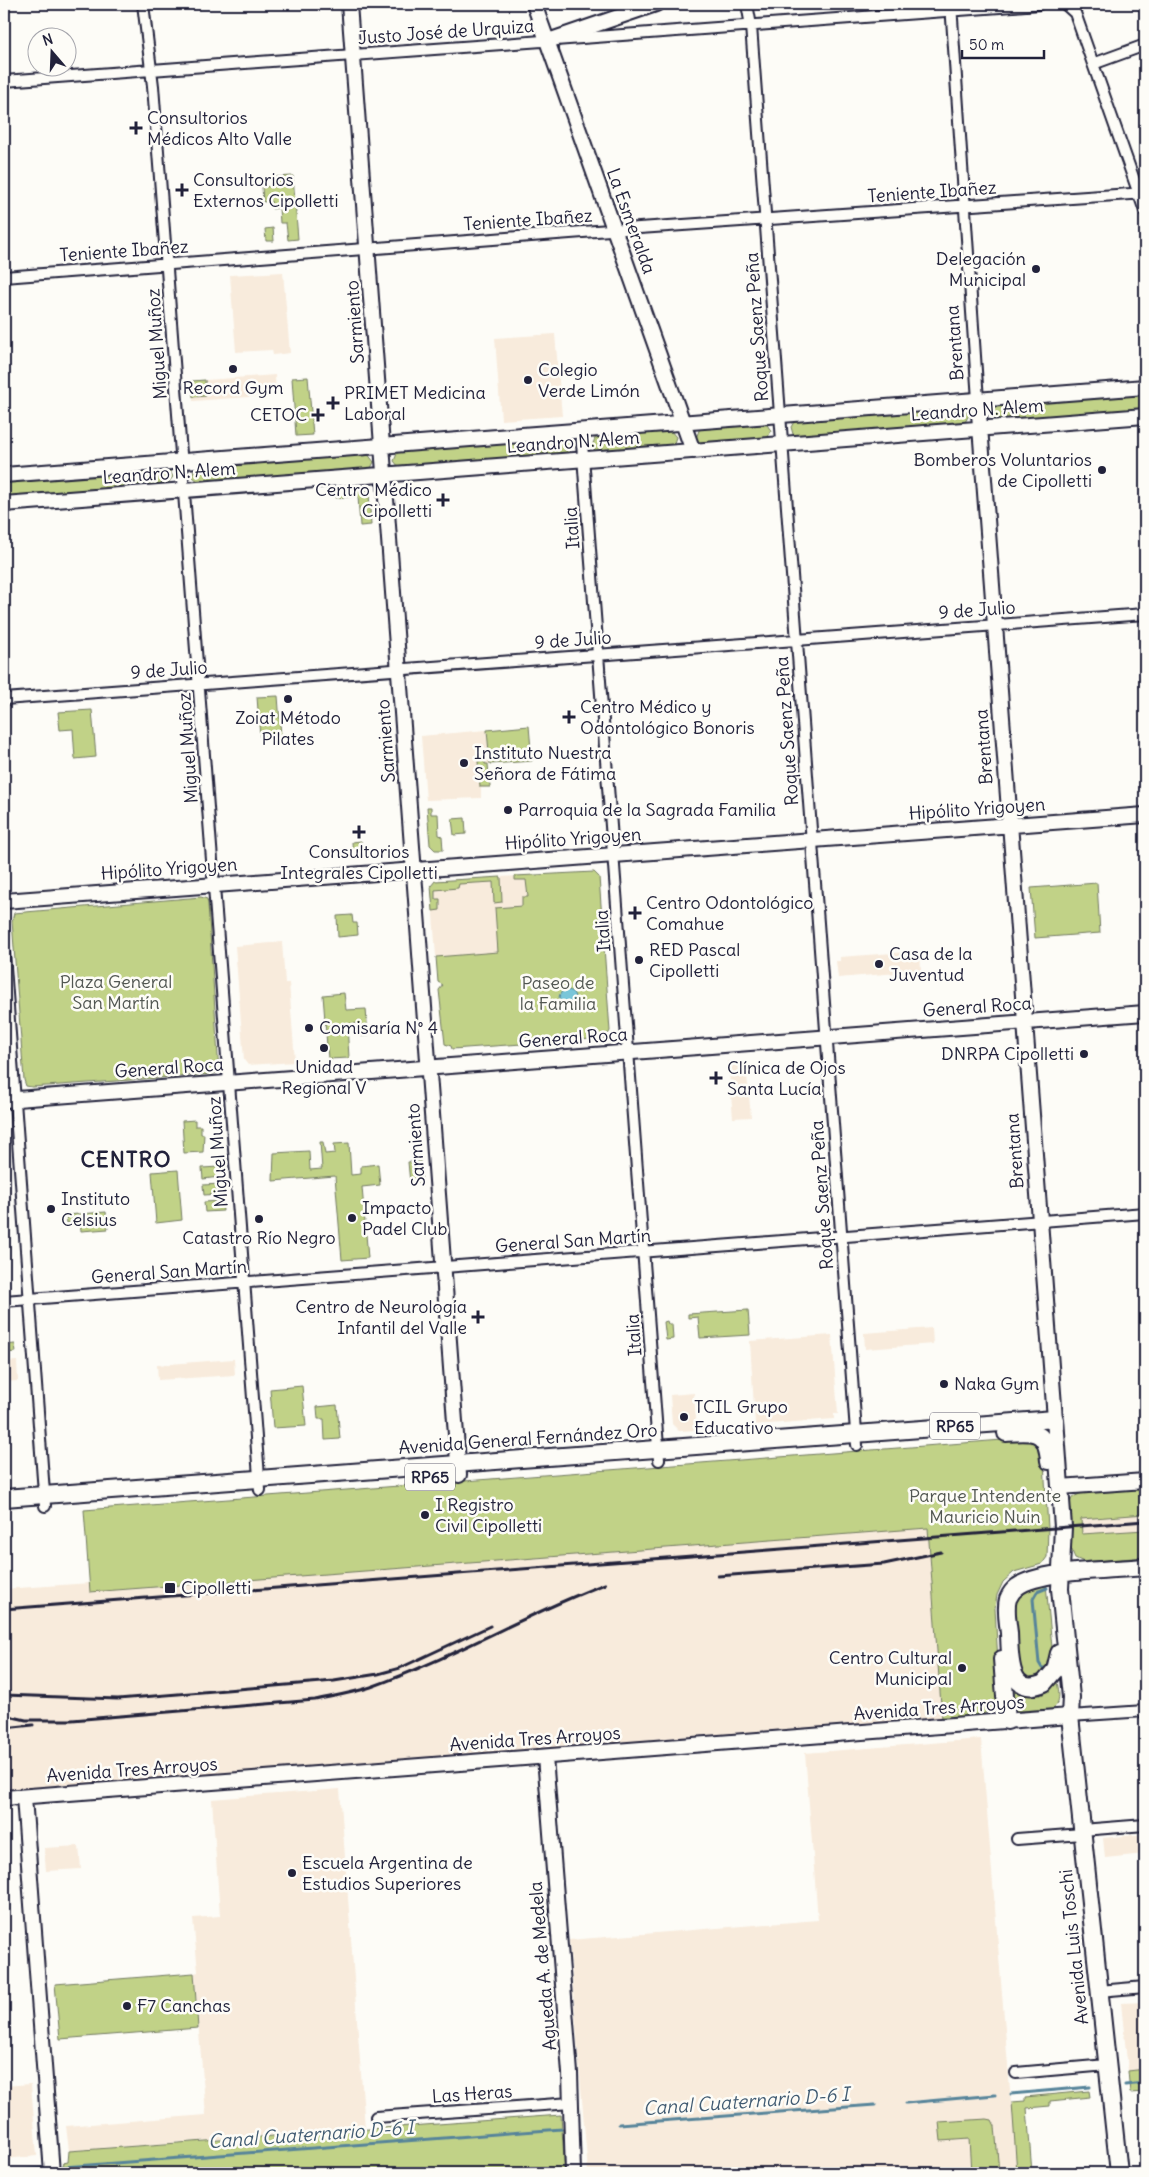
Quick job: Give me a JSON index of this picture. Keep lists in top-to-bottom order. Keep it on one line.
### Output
{"streets":{"main road":["La Esmeralda","Sarmiento","Brentana","Leandro N. Alem","Hipólito Yrigoyen","General Roca","RP65","Avenida General Fernández Oro","Avenida Tres Arroyos","Avenida Luis Toschi","Agueda A. de Medela"],"street":["Justo José de Urquiza","Teniente Ibañez","Roque Saenz Peña","Miguel Muñoz","Italia","9 de Julio","General San Martín","Las Heras"]},"crossings":[["Justo José de Urquiza","La Esmeralda"],["Justo José de Urquiza","Sarmiento"],["Justo José de Urquiza","Roque Saenz Peña"],["Justo José de Urquiza","Brentana"],["Justo José de Urquiza","Miguel Muñoz"],["Teniente Ibañez","La Esmeralda"],["Teniente Ibañez","Sarmiento"],["Teniente Ibañez","Roque Saenz Peña"],["Teniente Ibañez","Brentana"],["Teniente Ibañez","Miguel Muñoz"],["La Esmeralda","Leandro N. Alem"],["Sarmiento","Leandro N. Alem"],["Sarmiento","9 de Julio"],["Sarmiento","Hipólito Yrigoyen"],["Sarmiento","General Roca"],["Sarmiento","General San Martín"],["Sarmiento","Avenida General Fernández Oro"],["Roque Saenz Peña","Leandro N. Alem"],["Roque Saenz Peña","9 de Julio"],["Roque Saenz Peña","Hipólito Yrigoyen"],["Roque Saenz Peña","General Roca"],["Roque Saenz Peña","General San Martín"],["Roque Saenz Peña","Avenida General Fernández Oro"],["Brentana","Leandro N. Alem"],["Brentana","9 de Julio"],["Brentana","Hipólito Yrigoyen"],["Brentana","General Roca"],["Brentana","General San Martín"],["Brentana","Avenida General Fernández Oro"],["Brentana","Avenida Luis Toschi"],["Miguel Muñoz","Leandro N. Alem"],["Miguel Muñoz","9 de Julio"],["Miguel Muñoz","Hipólito Yrigoyen"],["Miguel Muñoz","General Roca"],["Miguel Muñoz","General San Martín"],["Miguel Muñoz","Avenida General Fernández Oro"],["Leandro N. Alem","Italia"],["Italia","9 de Julio"],["Italia","Hipólito Yrigoyen"],["Italia","General Roca"],["Italia","General San Martín"],["Italia","Avenida General Fernández Oro"],["RP65","Avenida Luis Toschi"],["Avenida General Fernández Oro","Avenida Luis Toschi"],["Avenida Tres Arroyos","Avenida Luis Toschi"],["Avenida Tres Arroyos","Agueda A. de Medela"],["Agueda A. de Medela","Las Heras"]],"districts":["CENTRO"],"water":["Canal Cuaternario D-6 I"],"parks":["Plaza General San Martín","Paseo de la Familia","Parque Intendente Mauricio Nuin"],"places":{"health":["Consultorios Médicos Alto Valle","Consultorios Externos Cipolletti","PRIMET Medicina Laboral","CETOC","Centro Médico Cipolletti","Centro Médico y Odontológico Bonoris","Consultorios Integrales Cipolletti","Centro Odontológico Comahue","Clínica de Ojos Santa Lucía","Centro de Neurología Infantil del Valle"],"other":["Delegación Municipal","Record Gym","Colegio Verde Limón","Bomberos Voluntarios de Cipolletti","Zoiat Método Pilates","Instituto Nuestra Señora de Fátima","Parroquia de la Sagrada Familia","RED Pascal Cipolletti","Casa de la Juventud","Comisaría N° 4","Unidad Regional V","DNRPA Cipolletti","Instituto Celsius","Impacto Padel Club","Catastro Río Negro","Naka Gym","TCIL Grupo Educativo","I Registro Civil Cipolletti","Centro Cultural Municipal","Escuela Argentina de Estudios Superiores","F7 Canchas"],"transit":["Cipolletti"]},"scale_bar":"50 m","north":"top"}
